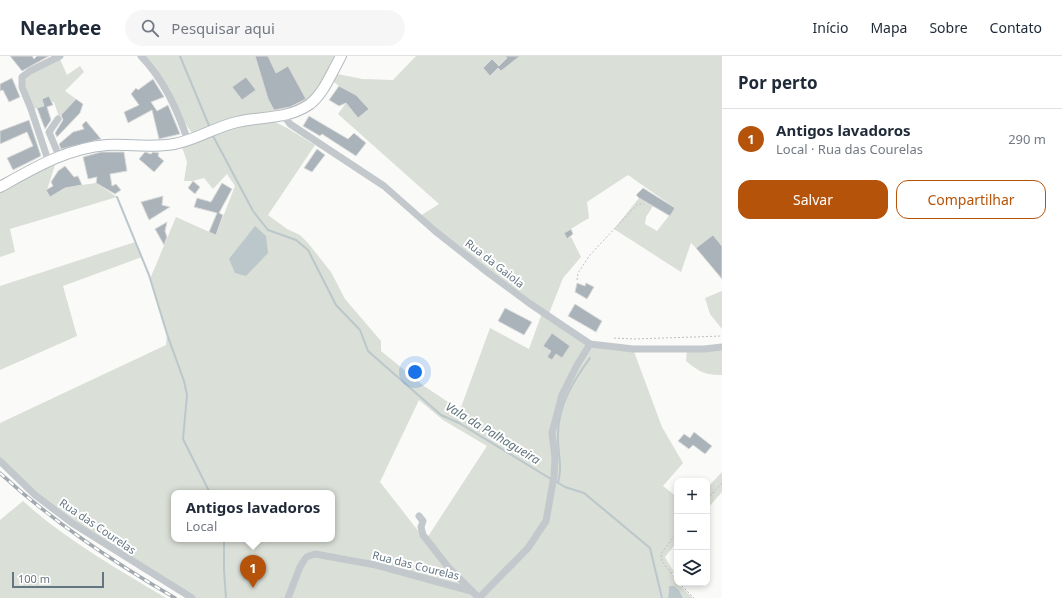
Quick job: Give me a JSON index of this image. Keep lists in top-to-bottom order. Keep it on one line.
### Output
{"streets":{"street":["Rua da Gaiola","Rua das Courelas"]},"water":["Vala da Palhagueira"],"scale_bar":"100 m","page":{"header":"Nearbee","search":"Pesquisar aqui","nav":["Início","Mapa","Sobre","Contato"],"heading":"Por perto","list":[{"mark":"1","name":"Antigos lavadoros","note":"Local · Rua das Courelas","value":"290 m"}],"buttons":["Salvar","Compartilhar"],"map_buttons":["+","−"],"popup":["Antigos lavadoros","Local"],"pins":"1","scale":"100 m"}}
